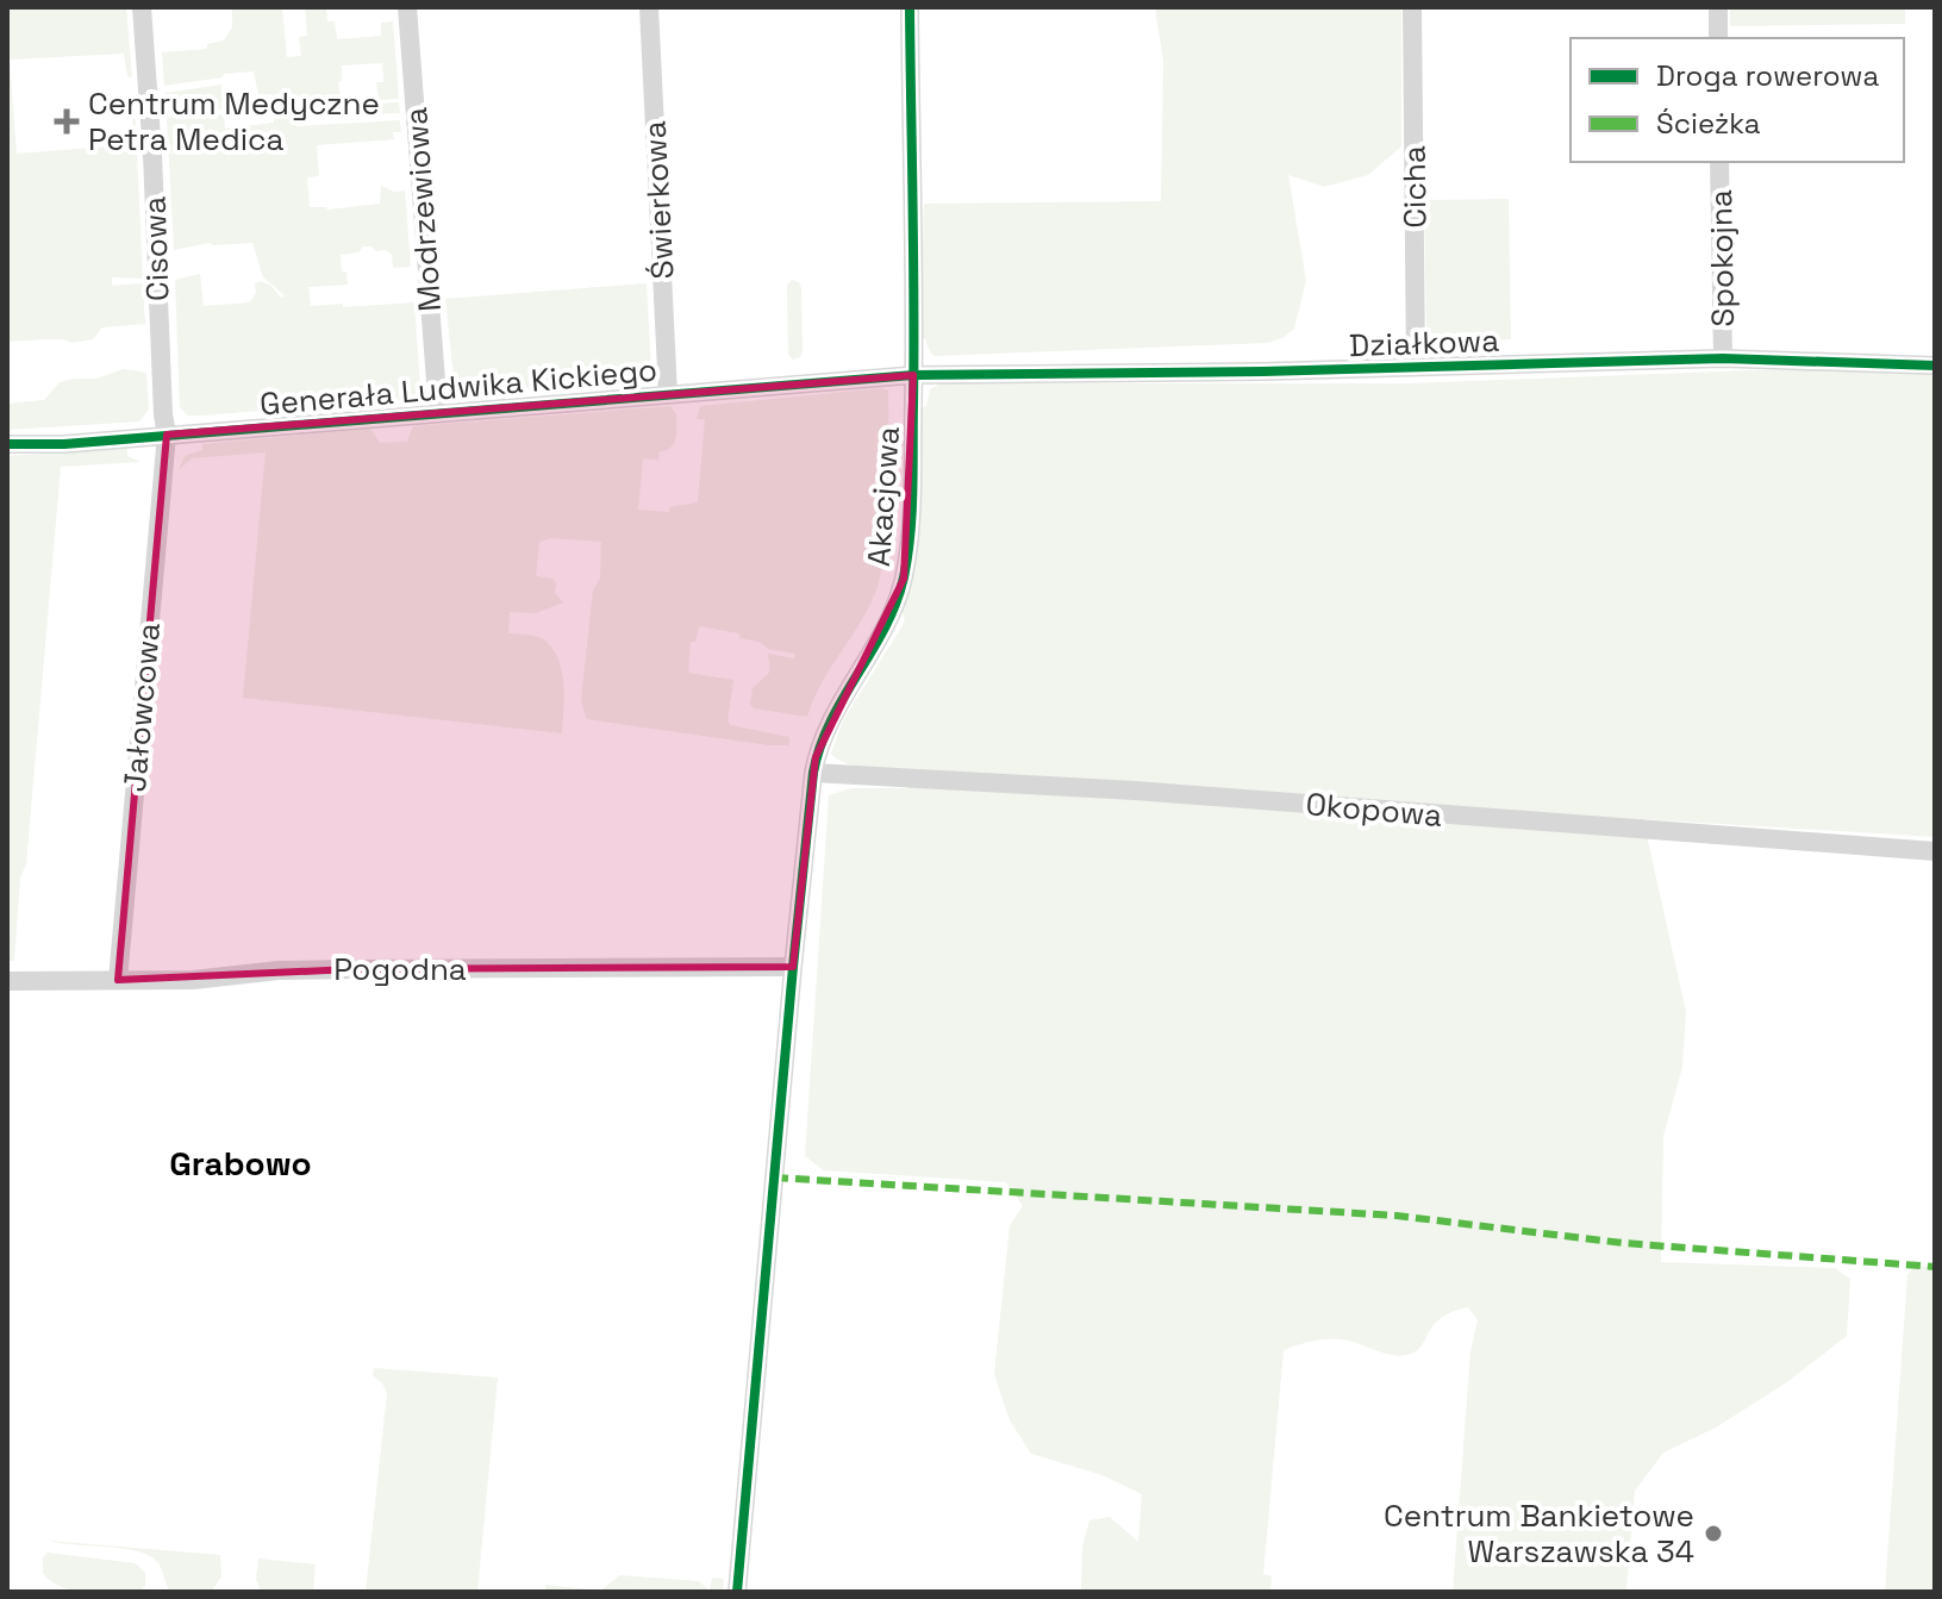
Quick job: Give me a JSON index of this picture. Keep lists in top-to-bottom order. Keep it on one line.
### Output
{"streets":{"street":["Cicha","Świerkowa","Modrzewiowa","Cisowa","Spokojna","Działkowa","Generała Ludwika Kickiego","Akacjowa","Jałowcowa","Okopowa","Pogodna"]},"crossings":[["Cicha","Działkowa"],["Świerkowa","Generała Ludwika Kickiego"],["Modrzewiowa","Generała Ludwika Kickiego"],["Cisowa","Generała Ludwika Kickiego"],["Cisowa","Jałowcowa"],["Spokojna","Działkowa"],["Działkowa","Generała Ludwika Kickiego"],["Działkowa","Akacjowa"],["Generała Ludwika Kickiego","Akacjowa"],["Generała Ludwika Kickiego","Jałowcowa"],["Akacjowa","Okopowa"],["Akacjowa","Pogodna"],["Jałowcowa","Pogodna"]],"districts":["Grabowo"],"places":{"health":["Centrum Medyczne Petra Medica"],"other":["Centrum Bankietowe Warszawska 34"]},"legend":["Droga rowerowa","Ścieżka"]}
